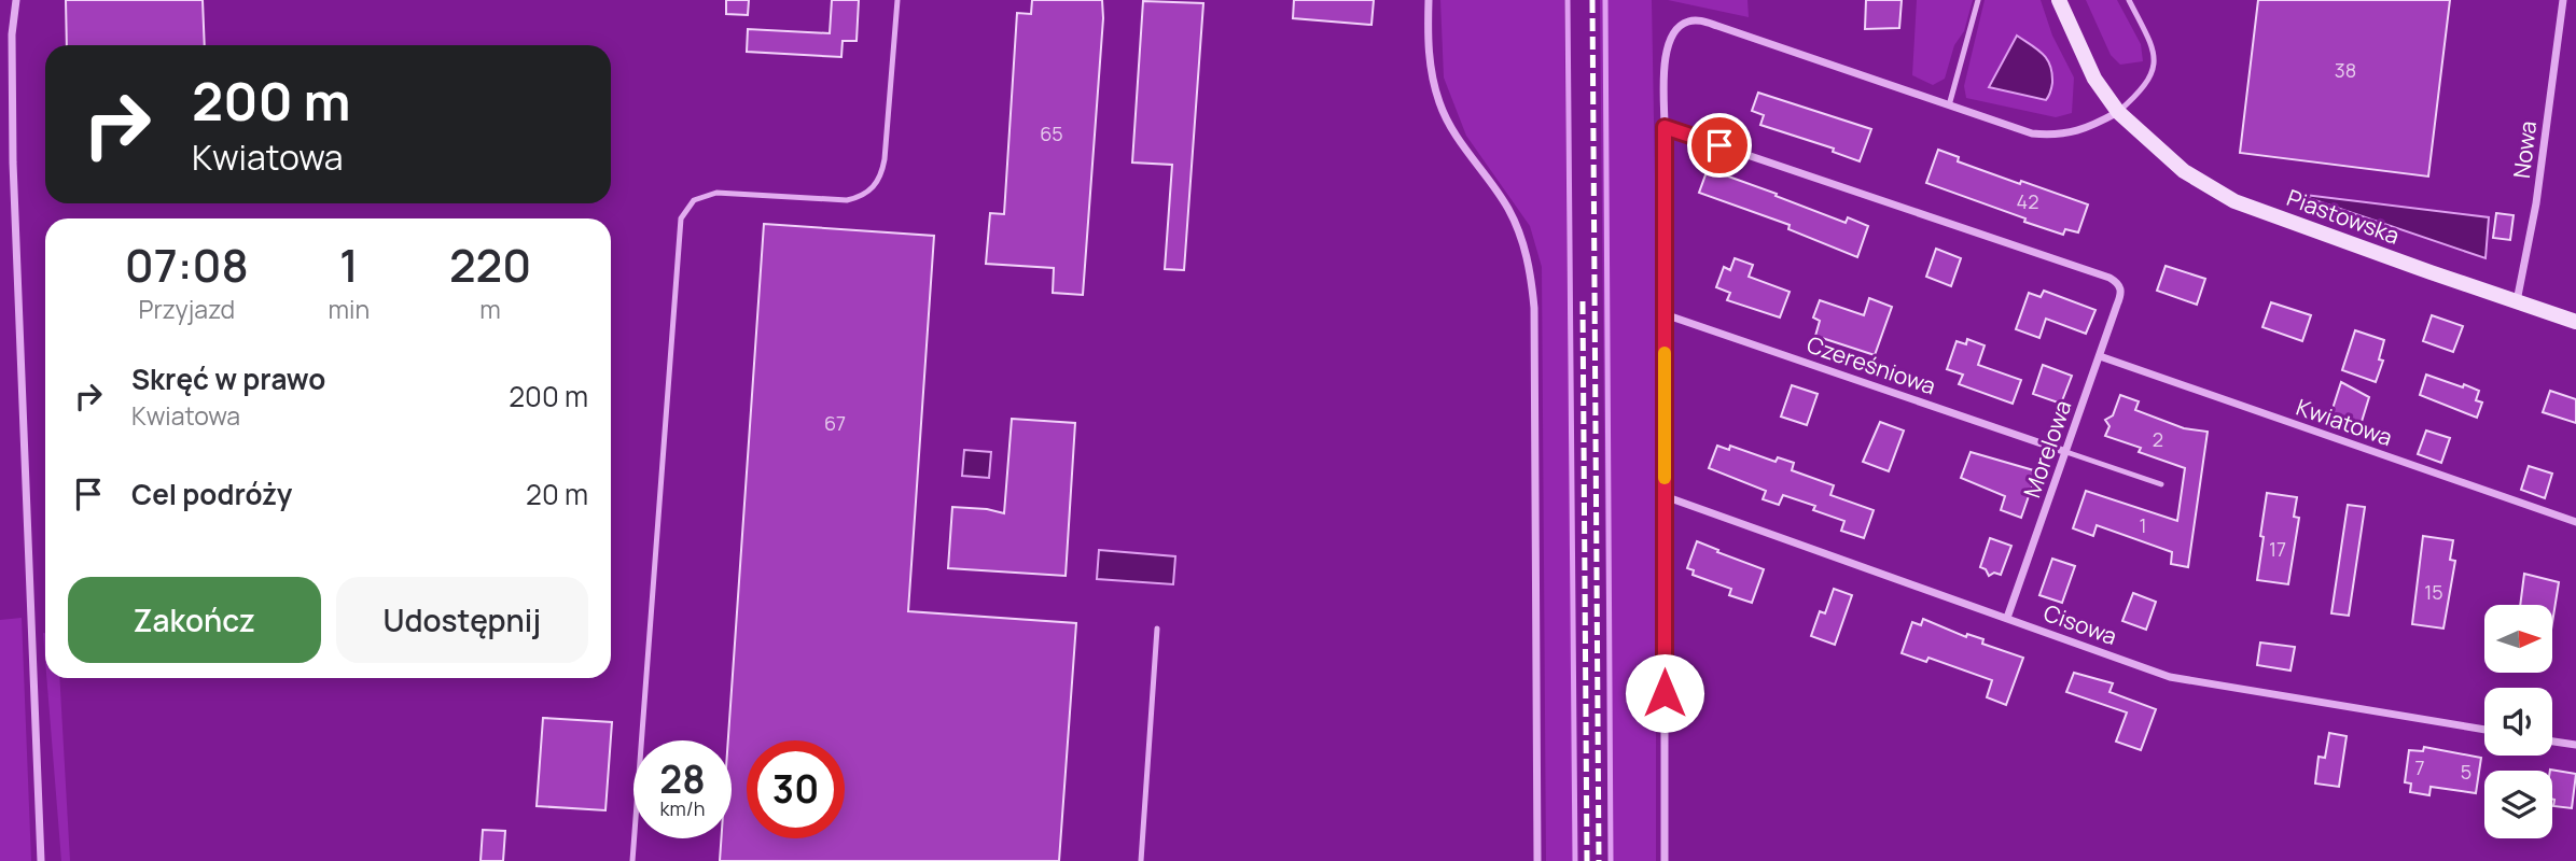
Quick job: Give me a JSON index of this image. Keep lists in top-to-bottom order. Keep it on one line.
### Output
{"streets":{"street":["Nowa","Piastowska","Czereśniowa","Kwiatowa","Morelowa","Cisowa"]},"crossings":[["Nowa","Piastowska"],["Czereśniowa","Morelowa"],["Kwiatowa","Morelowa"],["Morelowa","Cisowa"]],"house_numbers":["38","65","42","67","2","1","17","15","7","5"],"north":"right","page":{"turn":["200 m","Kwiatowa"],"eta":["07:08","Przyjazd","1","min","220","m"],"list":[{"name":"Skręć w prawo","note":"Kwiatowa","value":"200 m"},{"name":"Cel podróży","value":"20 m"}],"buttons":["Zakończ","Udostępnij"],"speed":"28 km/h","limit":"30"}}
